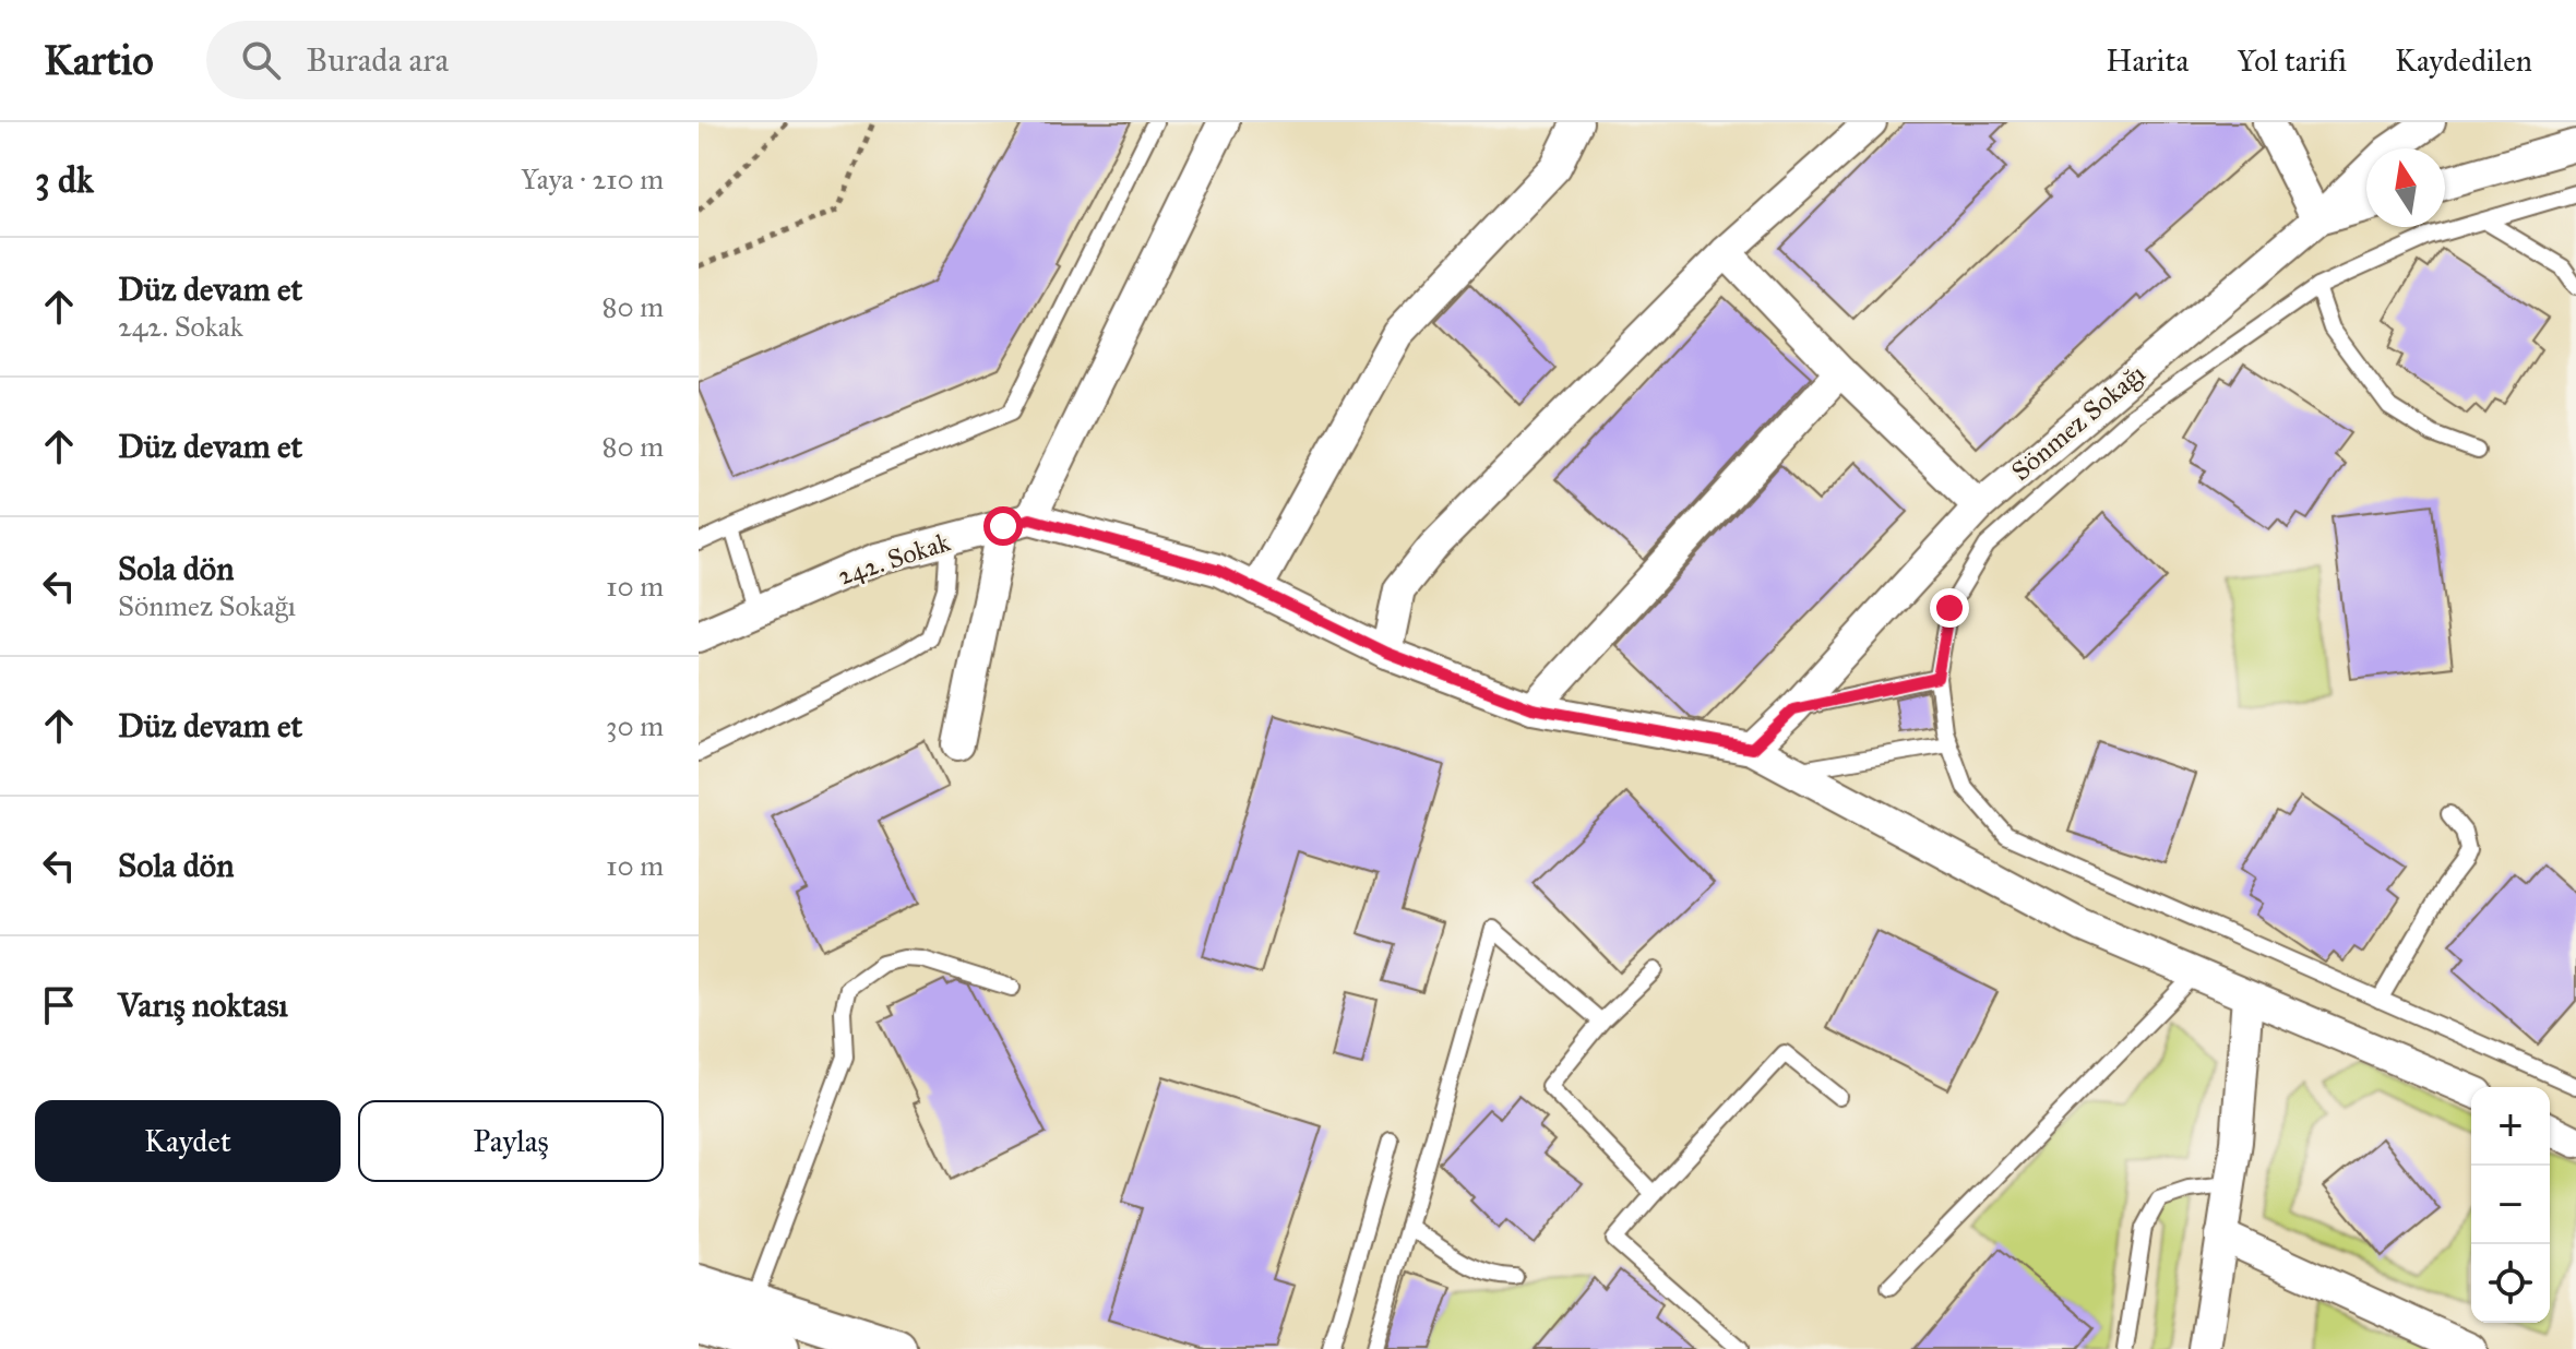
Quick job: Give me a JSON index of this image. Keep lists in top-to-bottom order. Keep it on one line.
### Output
{"streets":{"street":["Sönmez Sokağı","242. Sokak"]},"crossings":[["Sönmez Sokağı","242. Sokak"]],"north":"top","page":{"header":"Kartio","search":"Burada ara","nav":["Harita","Yol tarifi","Kaydedilen"],"heading":["3 dk","Yaya · 210 m"],"list":[["Düz devam et","242. Sokak","80 m"],["Düz devam et","80 m"],["Sola dön","Sönmez Sokağı","10 m"],["Düz devam et","30 m"],["Sola dön","10 m"],"Varış noktası"],"buttons":["Kaydet","Paylaş"],"map_buttons":["+","−"]}}
